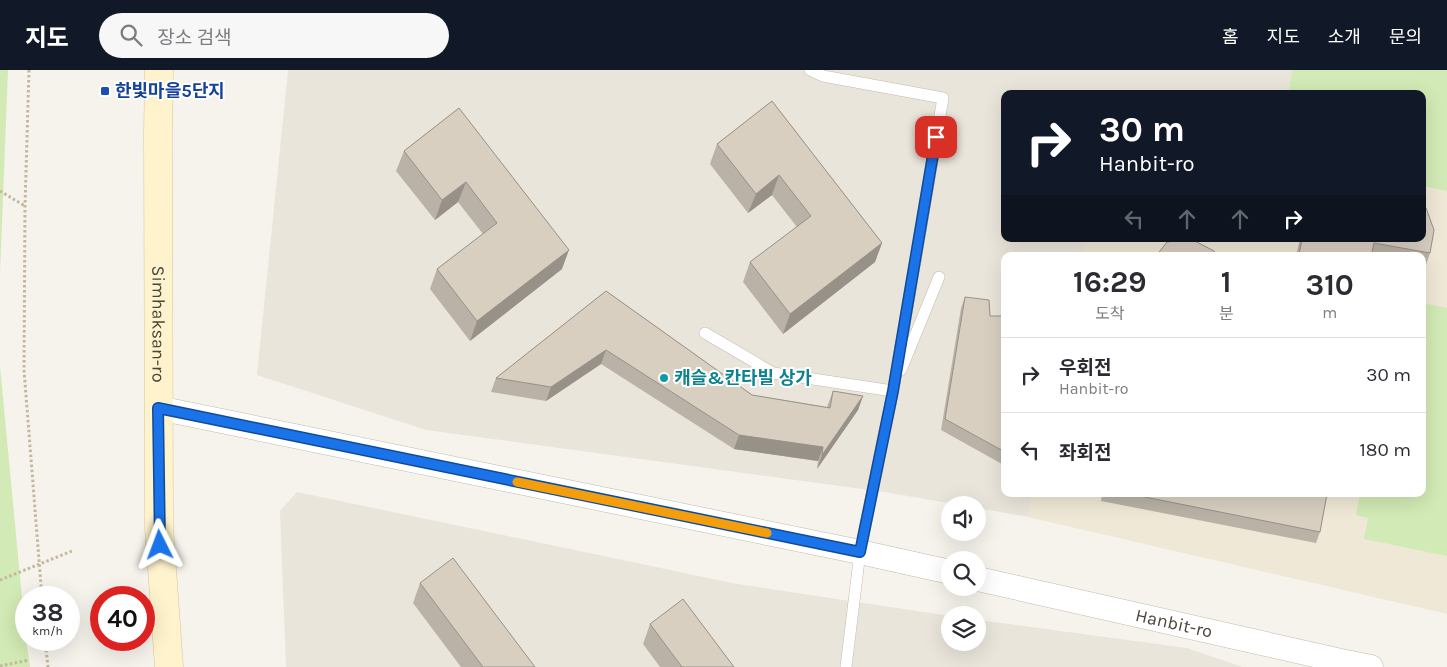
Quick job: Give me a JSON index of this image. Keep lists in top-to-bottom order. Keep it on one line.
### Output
{"streets":{"street":["Simhaksan-ro","Hanbit-ro"]},"places":{"transit":["한빛마을5단지"],"other":["캐슬&칸타빌 상가"]},"page":{"header":"지도","search":"장소 검색","nav":["홈","지도","소개","문의"],"turn":["30 m","Hanbit-ro"],"eta":["16:29","도착","1","분","310","m"],"list":[{"name":"우회전","note":"Hanbit-ro","value":"30 m"},{"name":"좌회전","value":"180 m"}],"speed":"38 km/h","limit":"40"}}
